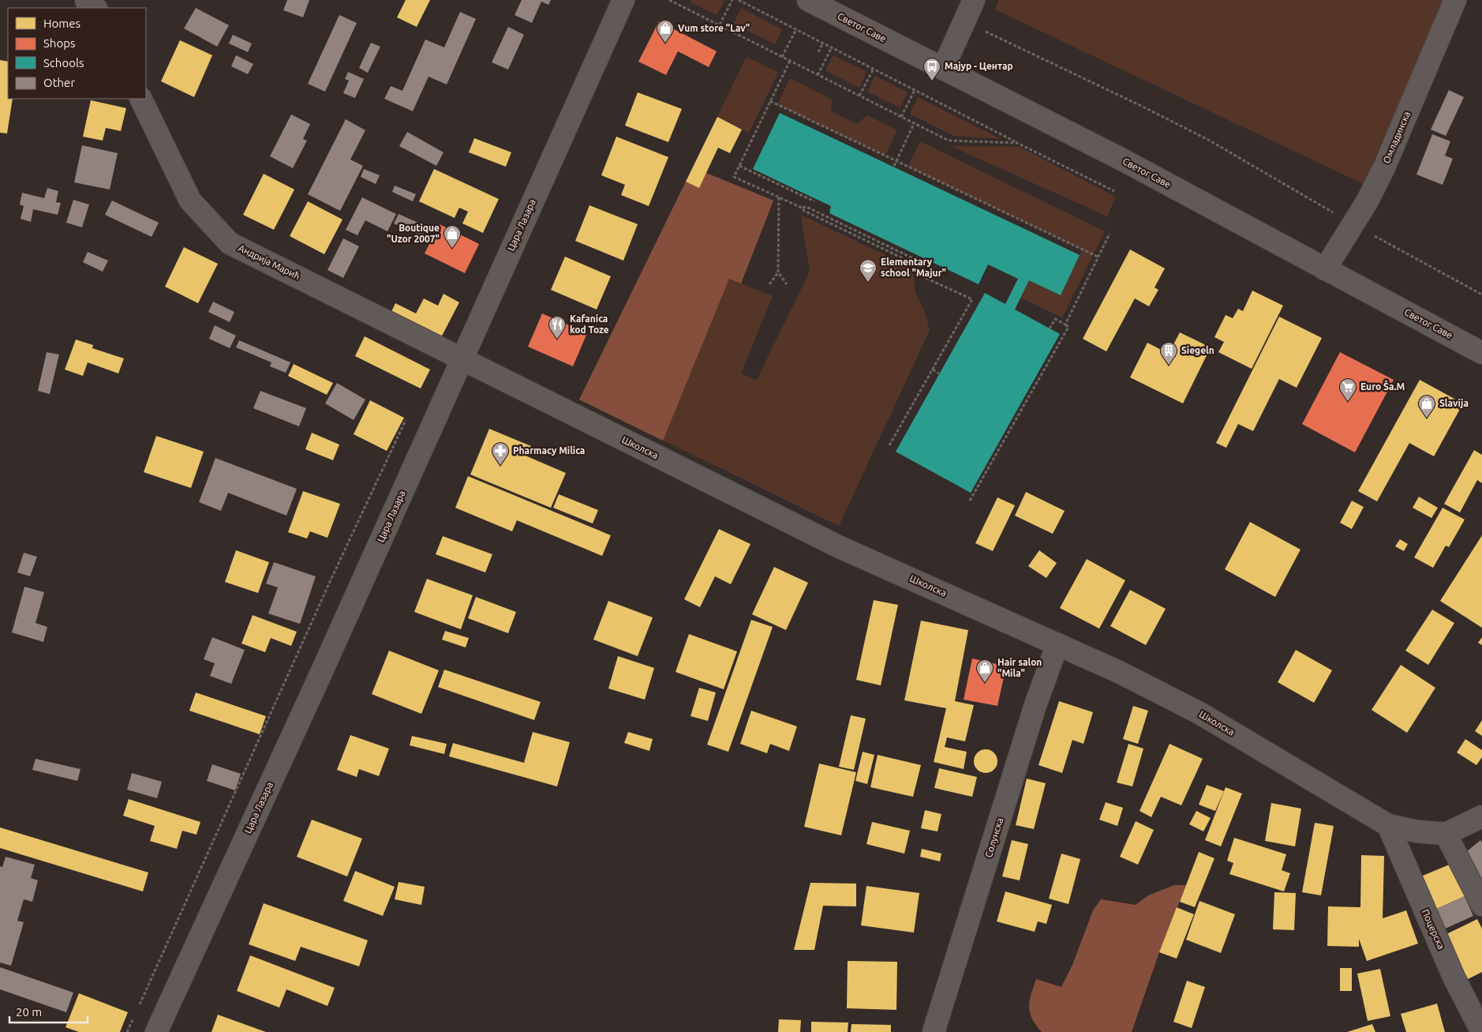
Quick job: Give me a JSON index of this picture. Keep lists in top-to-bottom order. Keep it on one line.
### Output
{"streets":{"street":["Светог Саве","Омладинска","Цара Лазара","Андрија Марић","Школска","Солунска","Поцерска"]},"crossings":[["Светог Саве","Омладинска"],["Цара Лазара","Андрија Марић"],["Цара Лазара","Школска"],["Андрија Марић","Школска"],["Школска","Солунска"],["Школска","Поцерска"]],"places":{"shop":["Vum store \"Lav\"","Boutique \"Uzor 2007\"","Slavija","Hair salon \"Mila\""],"bus stop":["Мајур - Центар"],"school or university":["Elementary school \"Majur\""],"restaurant":["Kafanica kod Toze"],"building":["Siegeln"],"supermarket":["Euro Ša.M"],"pharmacy":["Pharmacy Milica"]},"legend":["Homes","Shops","Schools","Other"],"scale_bar":"20 m"}
